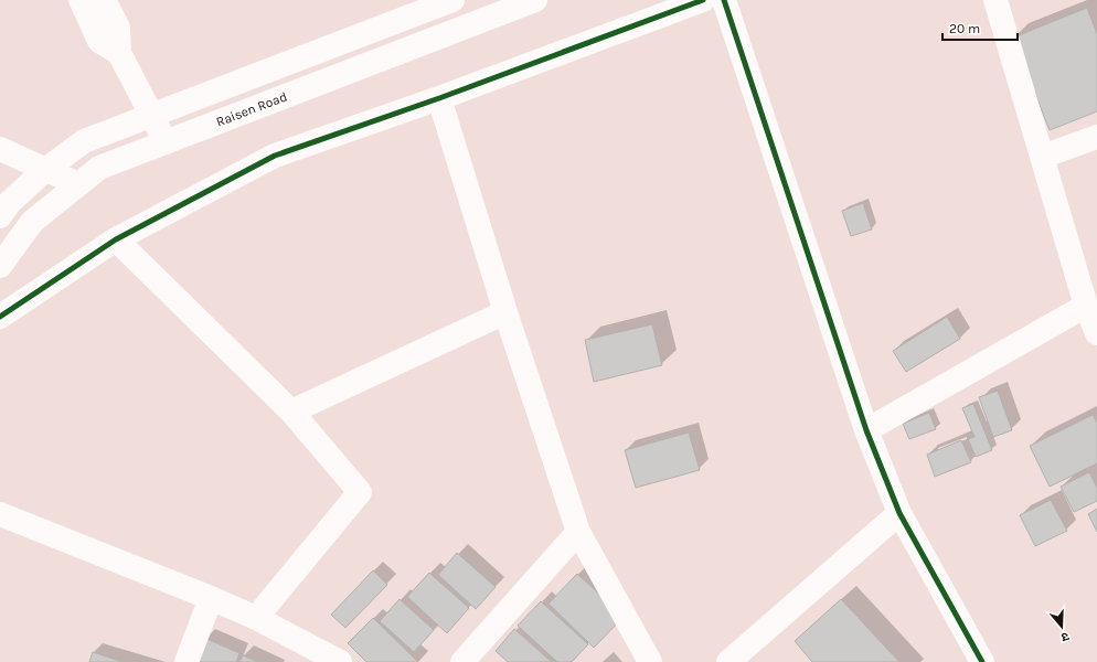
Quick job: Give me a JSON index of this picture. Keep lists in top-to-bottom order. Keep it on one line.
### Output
{"streets":{"street":["Raisen Road"]},"scale_bar":"20 m","north":"bottom"}
